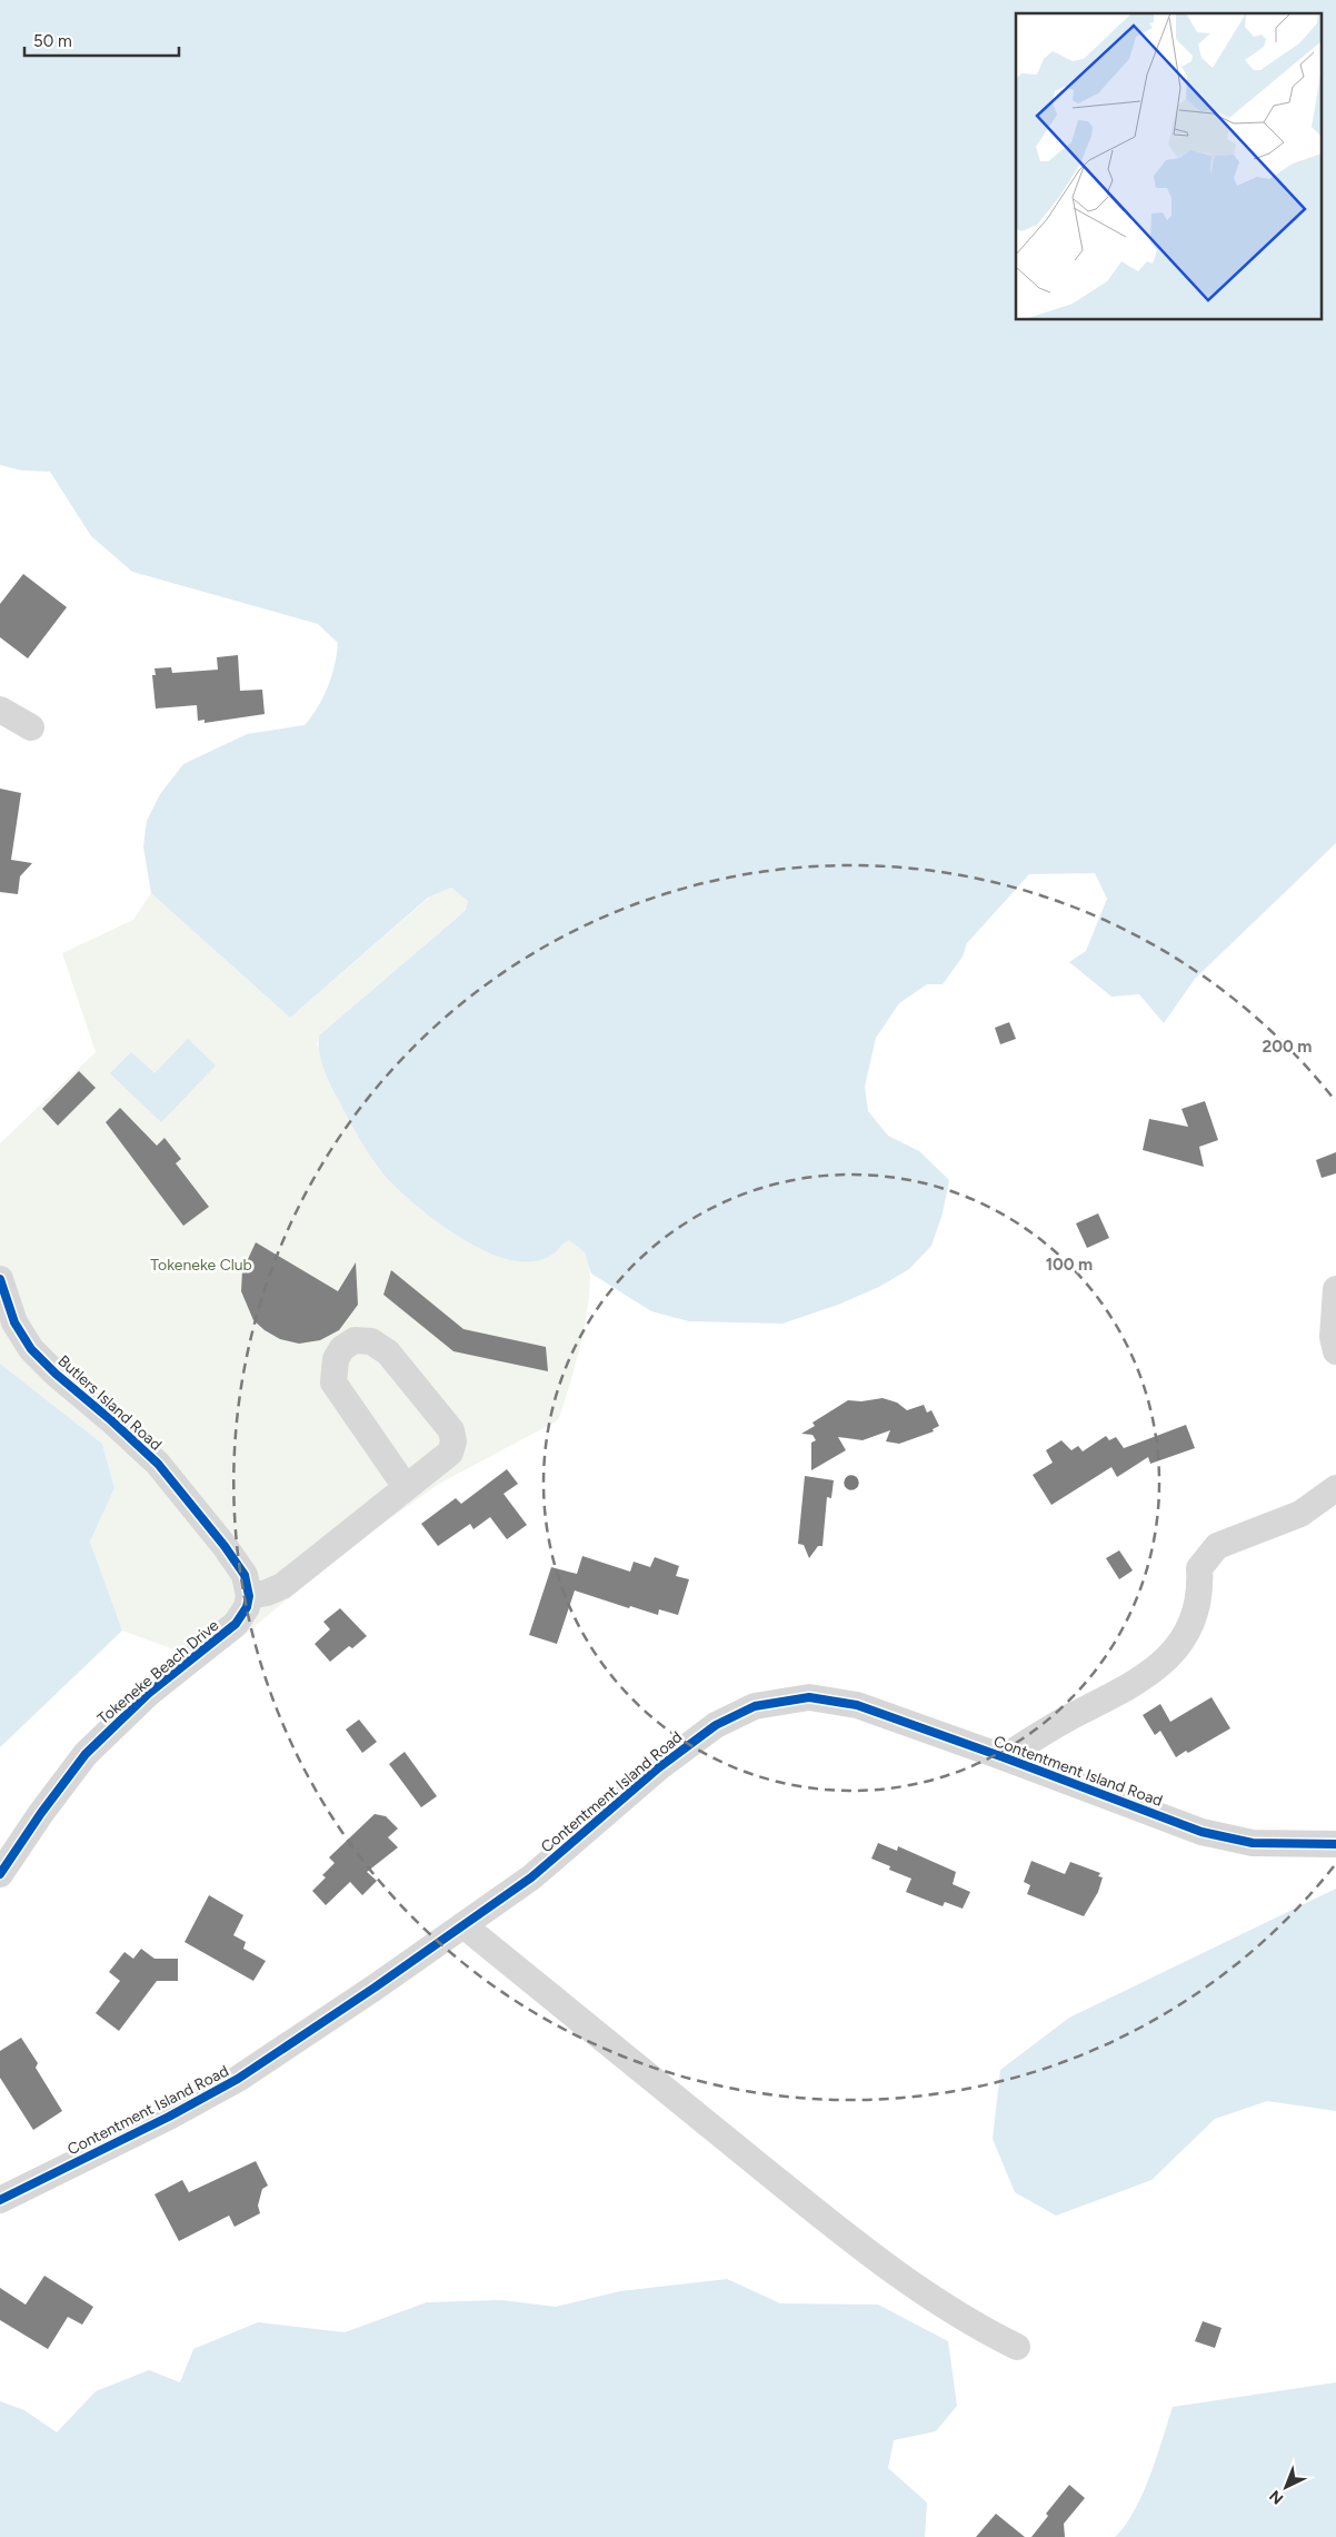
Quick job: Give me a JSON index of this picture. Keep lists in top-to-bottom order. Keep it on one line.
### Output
{"streets":{"street":["Butlers Island Road","Tokeneke Beach Drive","Contentment Island Road"]},"crossings":[["Butlers Island Road","Tokeneke Beach Drive"]],"parks":["Tokeneke Club"],"scale_bar":"50 m","north":"bottom left","rings":["200 m","100 m"]}
